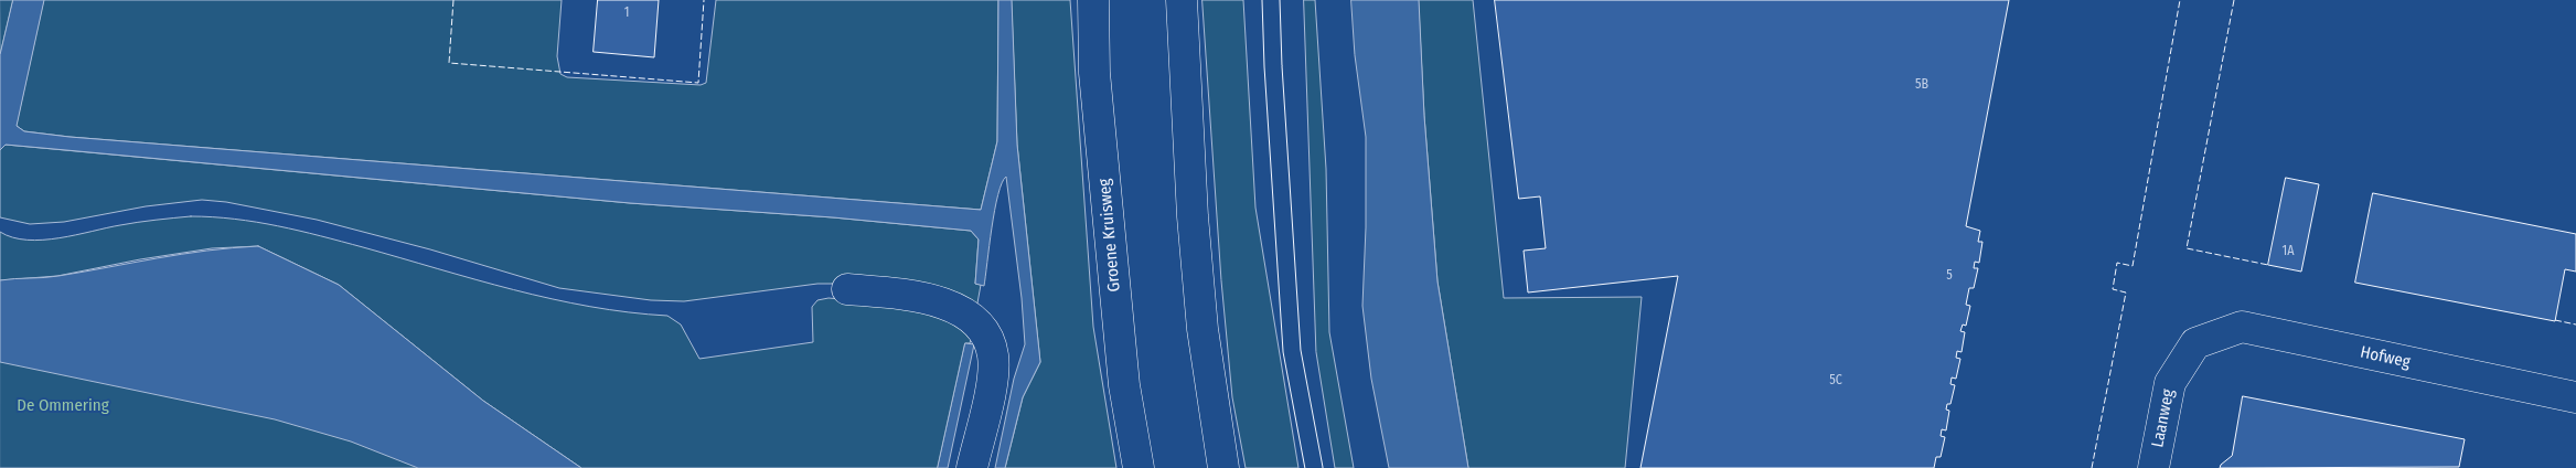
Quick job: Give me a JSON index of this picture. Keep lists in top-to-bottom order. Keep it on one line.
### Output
{"streets":{"main road":["Groene Kruisweg","Hofweg","Laanweg"]},"crossings":[["Hofweg","Laanweg"]],"parks":["De Ommering"],"house_numbers":["1","5B","1A","5","5C"]}
